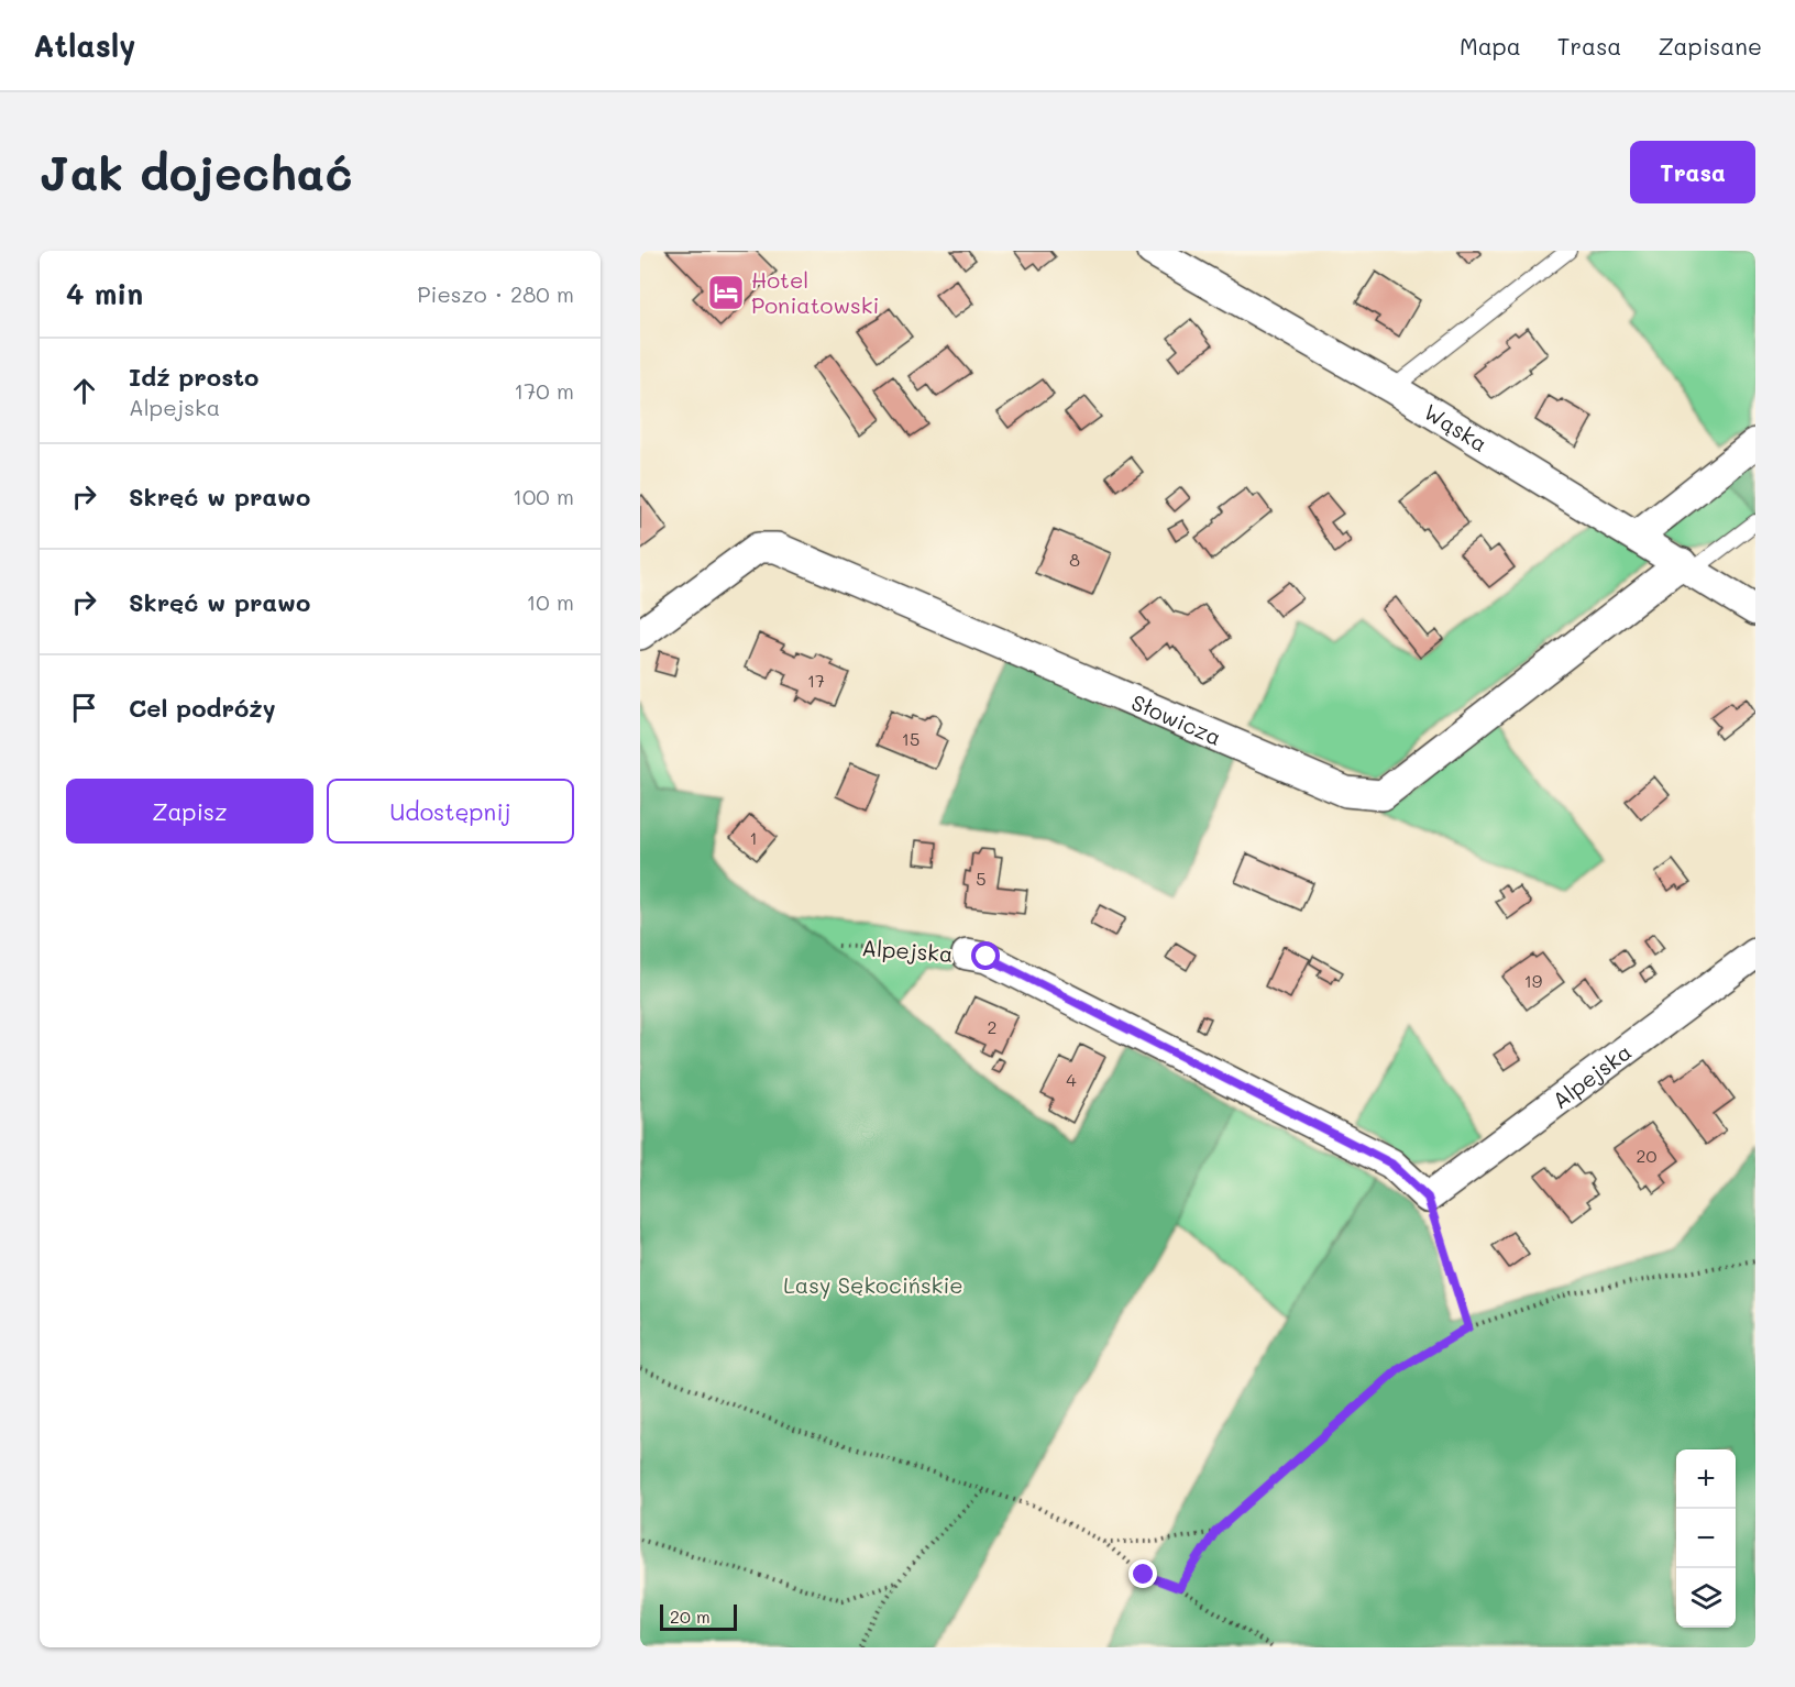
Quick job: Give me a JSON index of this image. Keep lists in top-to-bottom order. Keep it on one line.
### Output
{"streets":{"street":["Wąska","Słowicza","Alpejska"]},"crossings":[["Wąska","Słowicza"]],"parks":["Lasy Sękocińskie"],"places":{"hotel":["Hotel Poniatowski"]},"house_numbers":["8","17","15","1","5","19","2","4","20"],"scale_bar":"20 m","page":{"header":"Atlasly","nav":["Mapa","Trasa","Zapisane"],"buttons":["Trasa",["Zapisz","Udostępnij"]],"title":"Jak dojechać","heading":["4 min","Pieszo · 280 m"],"list":[["Idź prosto","Alpejska","170 m"],["Skręć w prawo","100 m"],["Skręć w prawo","10 m"],"Cel podróży"],"map_buttons":["+","−"],"scale":"20 m"}}
